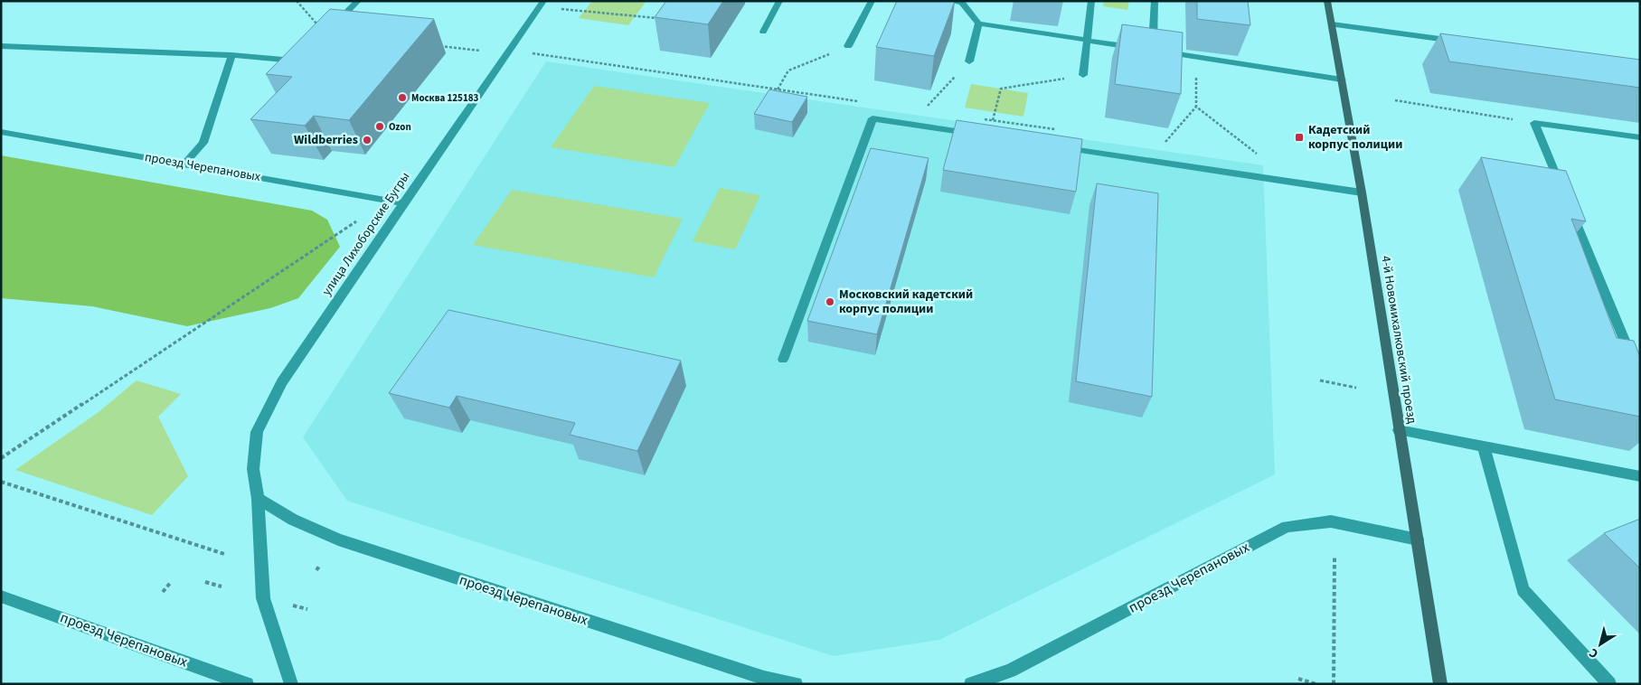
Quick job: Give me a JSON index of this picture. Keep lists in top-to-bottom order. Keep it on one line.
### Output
{"streets":{"street":["проезд Черепановых","улица Лихоборские Бугры","4-й Новомихалковский проезд"]},"crossings":[["проезд Черепановых","улица Лихоборские Бугры"],["проезд Черепановых","4-й Новомихалковский проезд"]],"places":{"other":["Москва 125183","Ozon","Wildberries","Московский кадетский корпус полиции"],"transit":["Кадетский корпус полиции"]},"north":"bottom left"}
